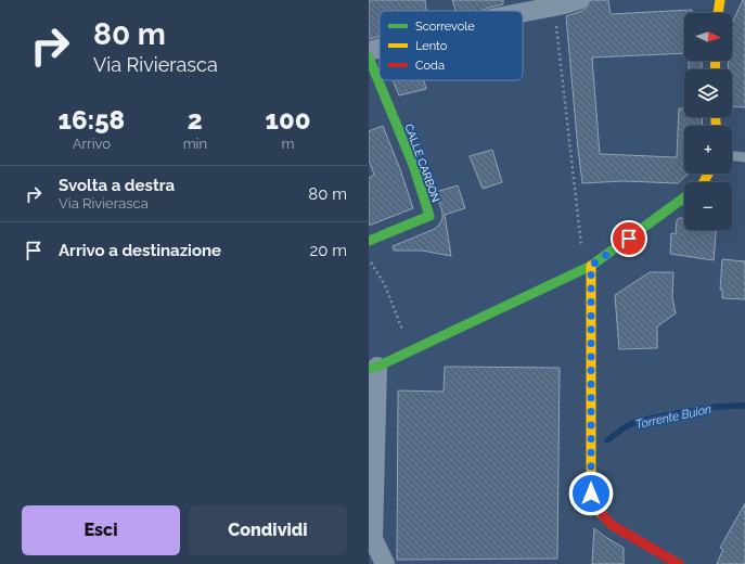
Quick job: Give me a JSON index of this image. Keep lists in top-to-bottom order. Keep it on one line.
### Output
{"streets":{"street":["CALLE CARBON"]},"water":["Torrente Buion"],"legend":["Scorrevole","Lento","Coda"],"north":"right","page":{"turn":["80 m","Via Rivierasca"],"map_buttons":["+","−"],"eta":["16:58","Arrivo","2","min","100","m"],"list":[{"name":"Svolta a destra","note":"Via Rivierasca","value":"80 m"},{"name":"Arrivo a destinazione","value":"20 m"}],"buttons":["Esci","Condividi"]}}
